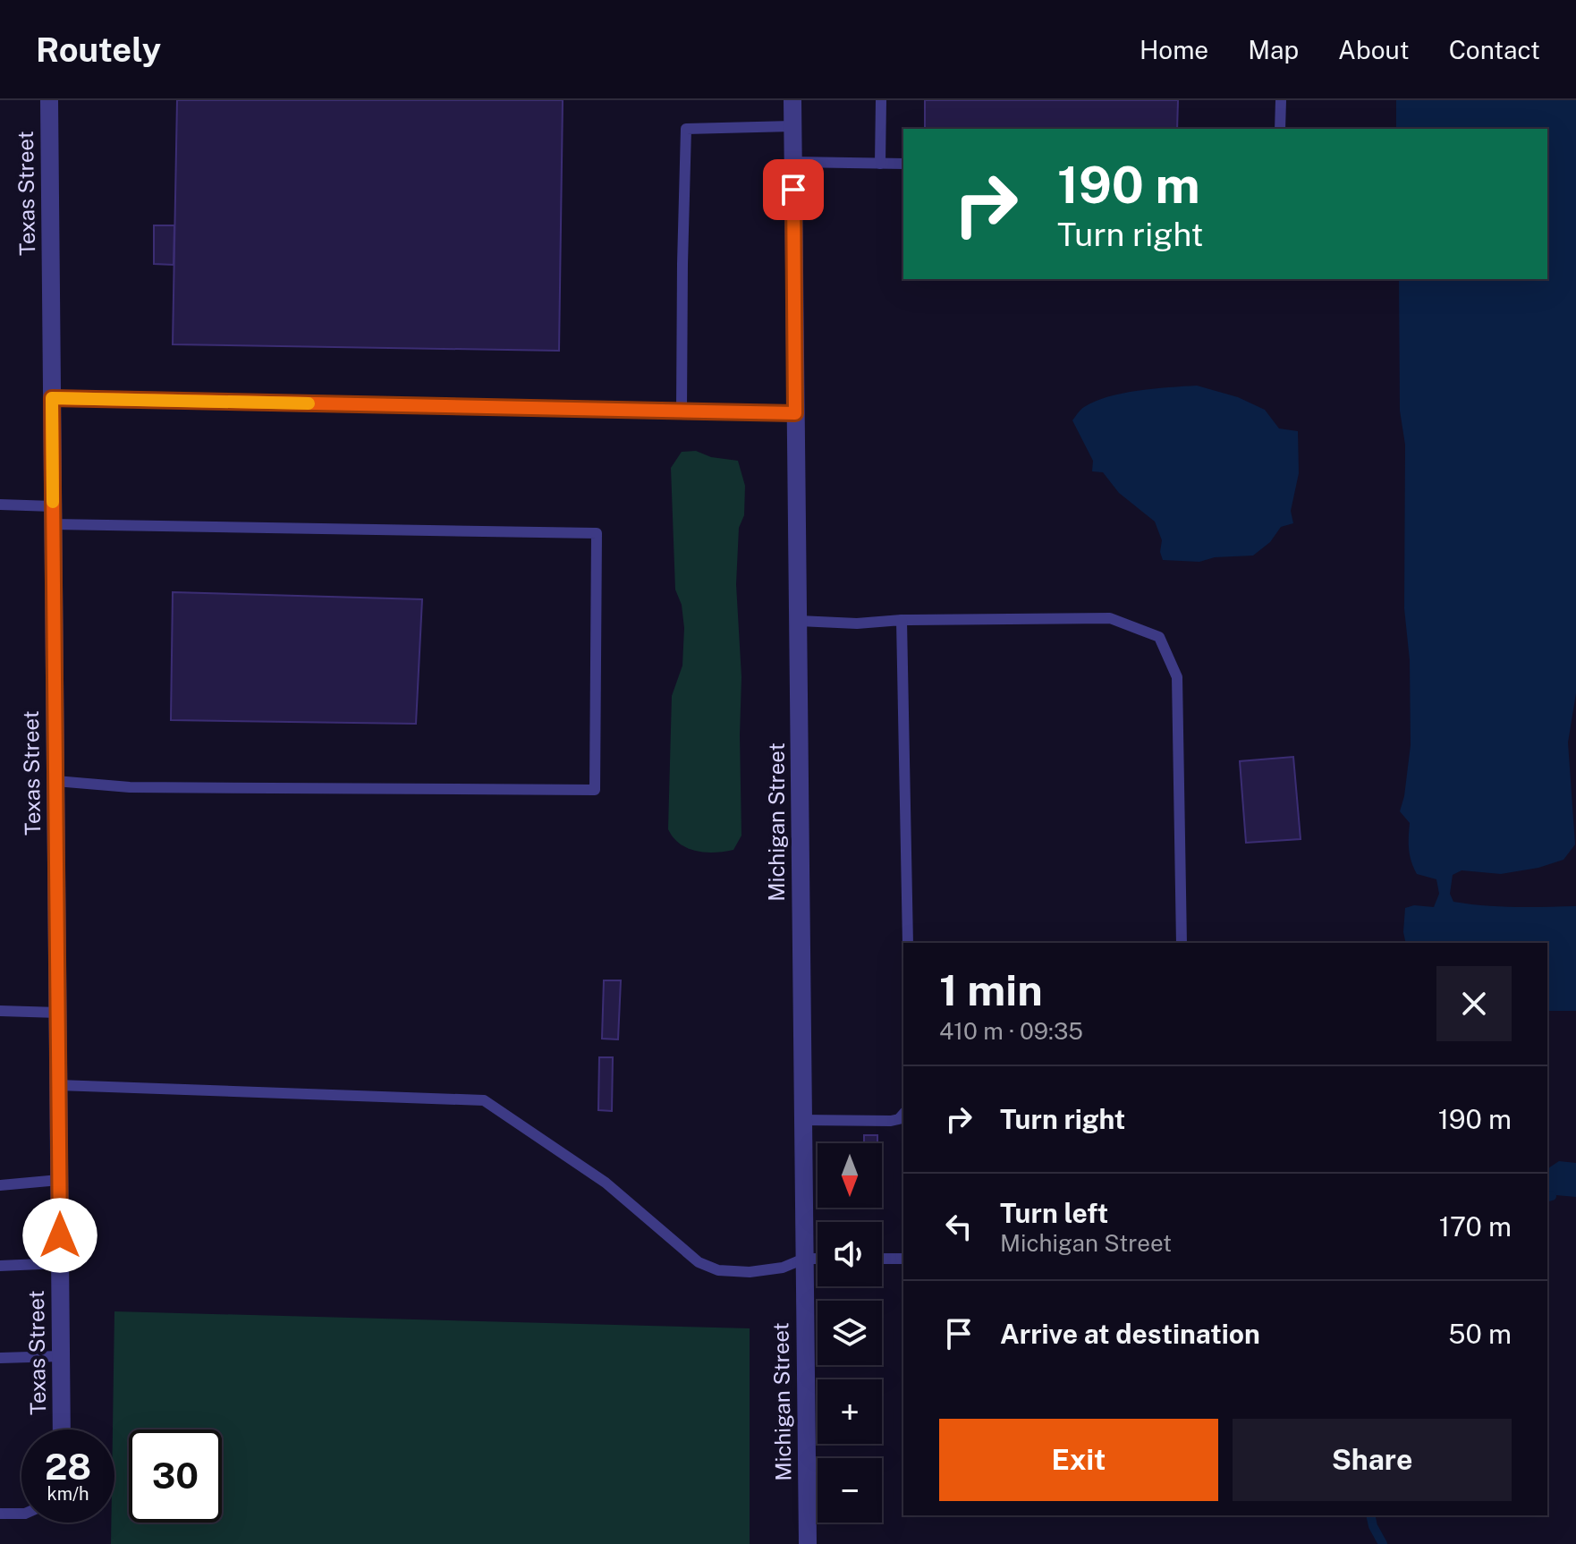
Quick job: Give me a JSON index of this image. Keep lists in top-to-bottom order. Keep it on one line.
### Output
{"streets":{"street":["Texas Street","Michigan Street"]},"north":"bottom","page":{"header":"Routely","nav":["Home","Map","About","Contact"],"turn":["190 m","Turn right"],"heading":["1 min","410 m · 09:35"],"list":[{"name":"Turn right","value":"190 m"},{"name":"Turn left","note":"Michigan Street","value":"170 m"},{"name":"Arrive at destination","value":"50 m"}],"map_buttons":["+","−"],"buttons":["Exit","Share"],"speed":"28 km/h","limit":"30"}}
